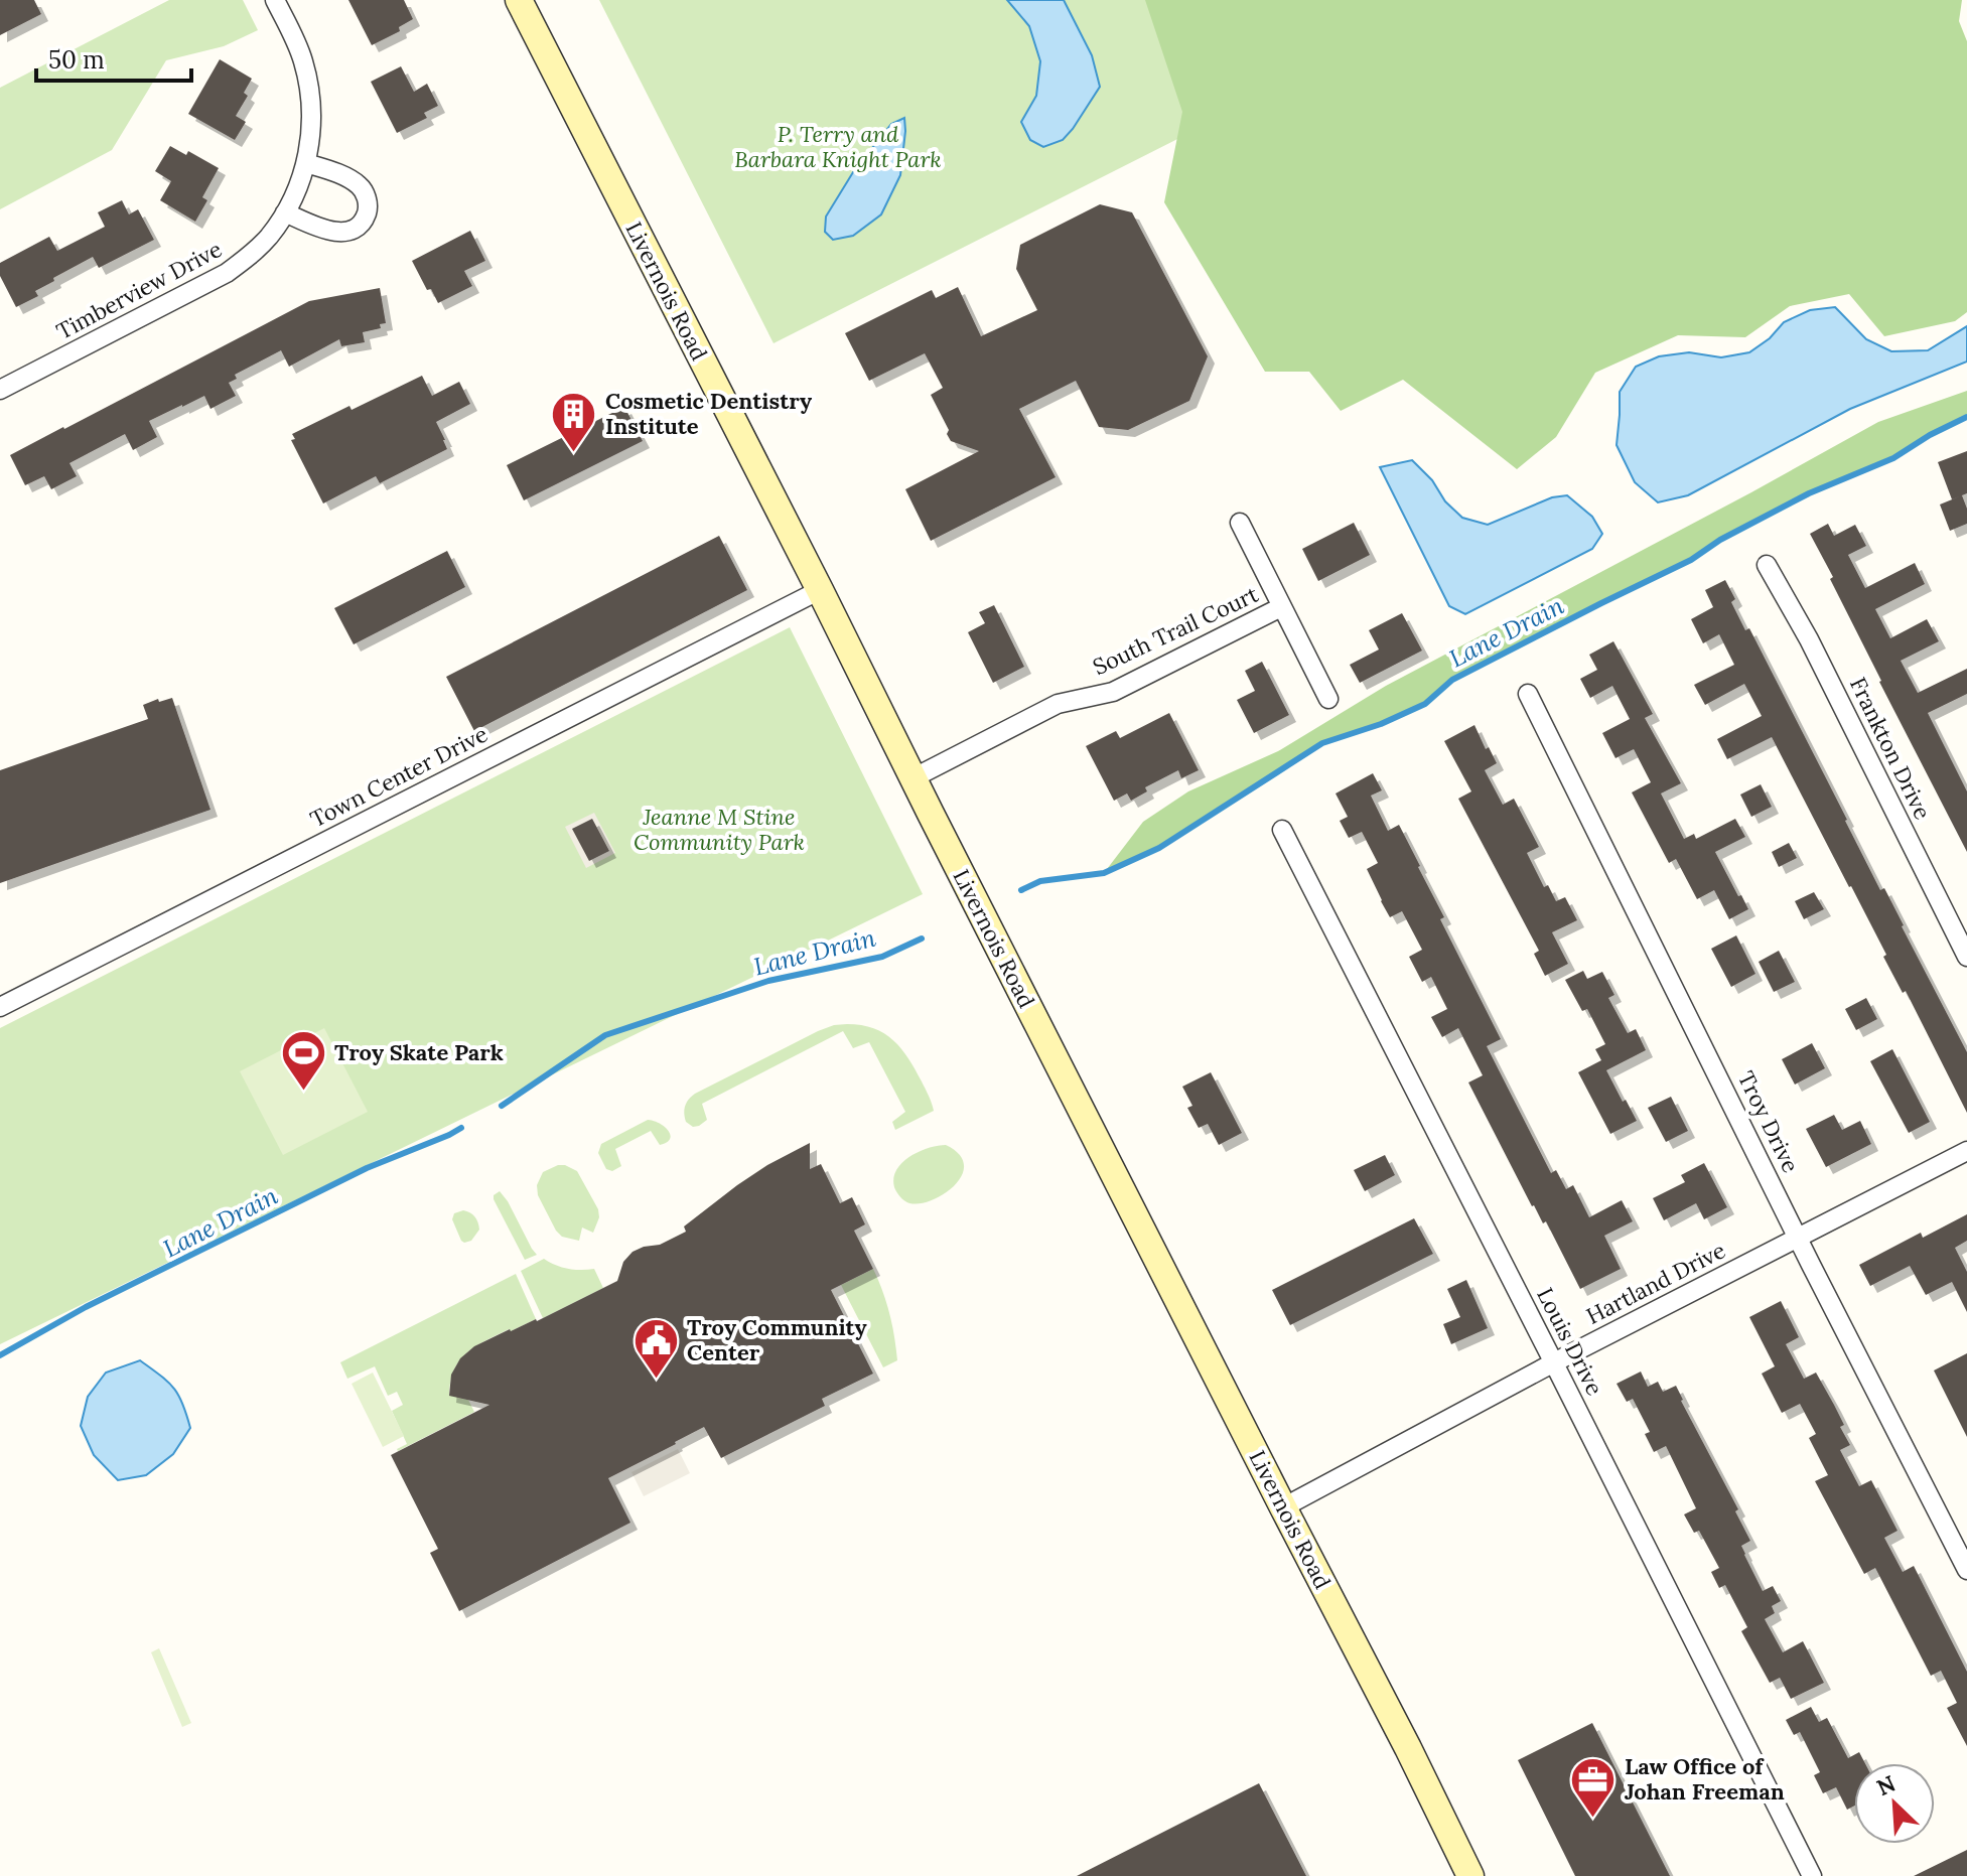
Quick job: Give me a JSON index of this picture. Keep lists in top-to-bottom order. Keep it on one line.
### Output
{"streets":{"main road":["Livernois Road"],"street":["Timberview Drive","South Trail Court","Frankton Drive","Town Center Drive","Troy Drive","Hartland Drive","Louis Drive"]},"crossings":[["Livernois Road","South Trail Court"],["Livernois Road","Town Center Drive"],["Livernois Road","Hartland Drive"],["Troy Drive","Hartland Drive"],["Hartland Drive","Louis Drive"]],"water":["Lane Drain"],"parks":["P. Terry and Barbara Knight Park","Jeanne M Stine Community Park"],"places":{"building":["Cosmetic Dentistry Institute"],"sports":["Troy Skate Park"],"public building":["Troy Community Center"],"office":["Law Office of Johan Freeman"]},"scale_bar":"50 m","north":"top left"}
